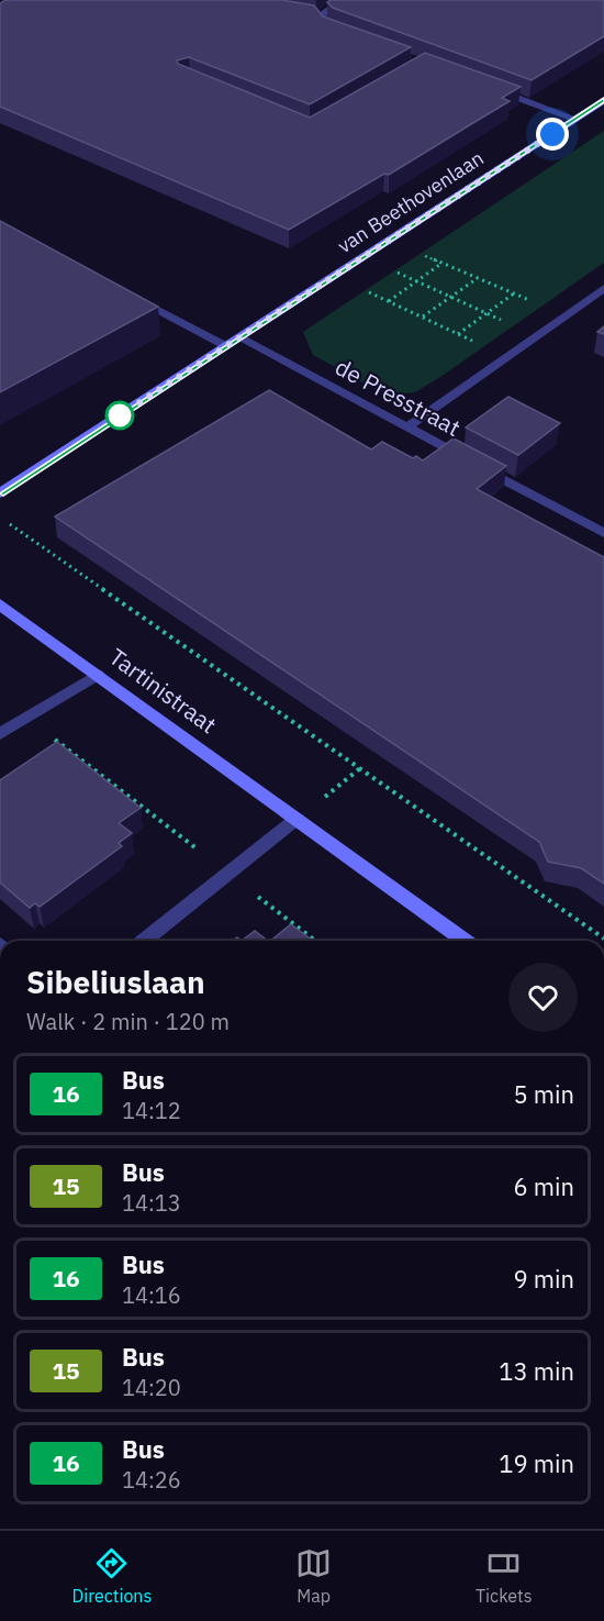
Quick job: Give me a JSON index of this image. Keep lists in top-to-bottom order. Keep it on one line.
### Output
{"streets":{"street":["van Beethovenlaan","de Presstraat","Tartinistraat"]},"crossings":[["van Beethovenlaan","de Presstraat"]],"lines":["bus line 16"],"page":{"heading":["Sibeliuslaan","Walk · 2 min · 120 m"],"list":[{"mark":"16","name":"Bus","note":"14:12","value":"5 min"},{"mark":"15","name":"Bus","note":"14:13","value":"6 min"},{"mark":"16","name":"Bus","note":"14:16","value":"9 min"},{"mark":"15","name":"Bus","note":"14:20","value":"13 min"},{"mark":"16","name":"Bus","note":"14:26","value":"19 min"}],"tabs":["Directions","Map","Tickets"]}}
